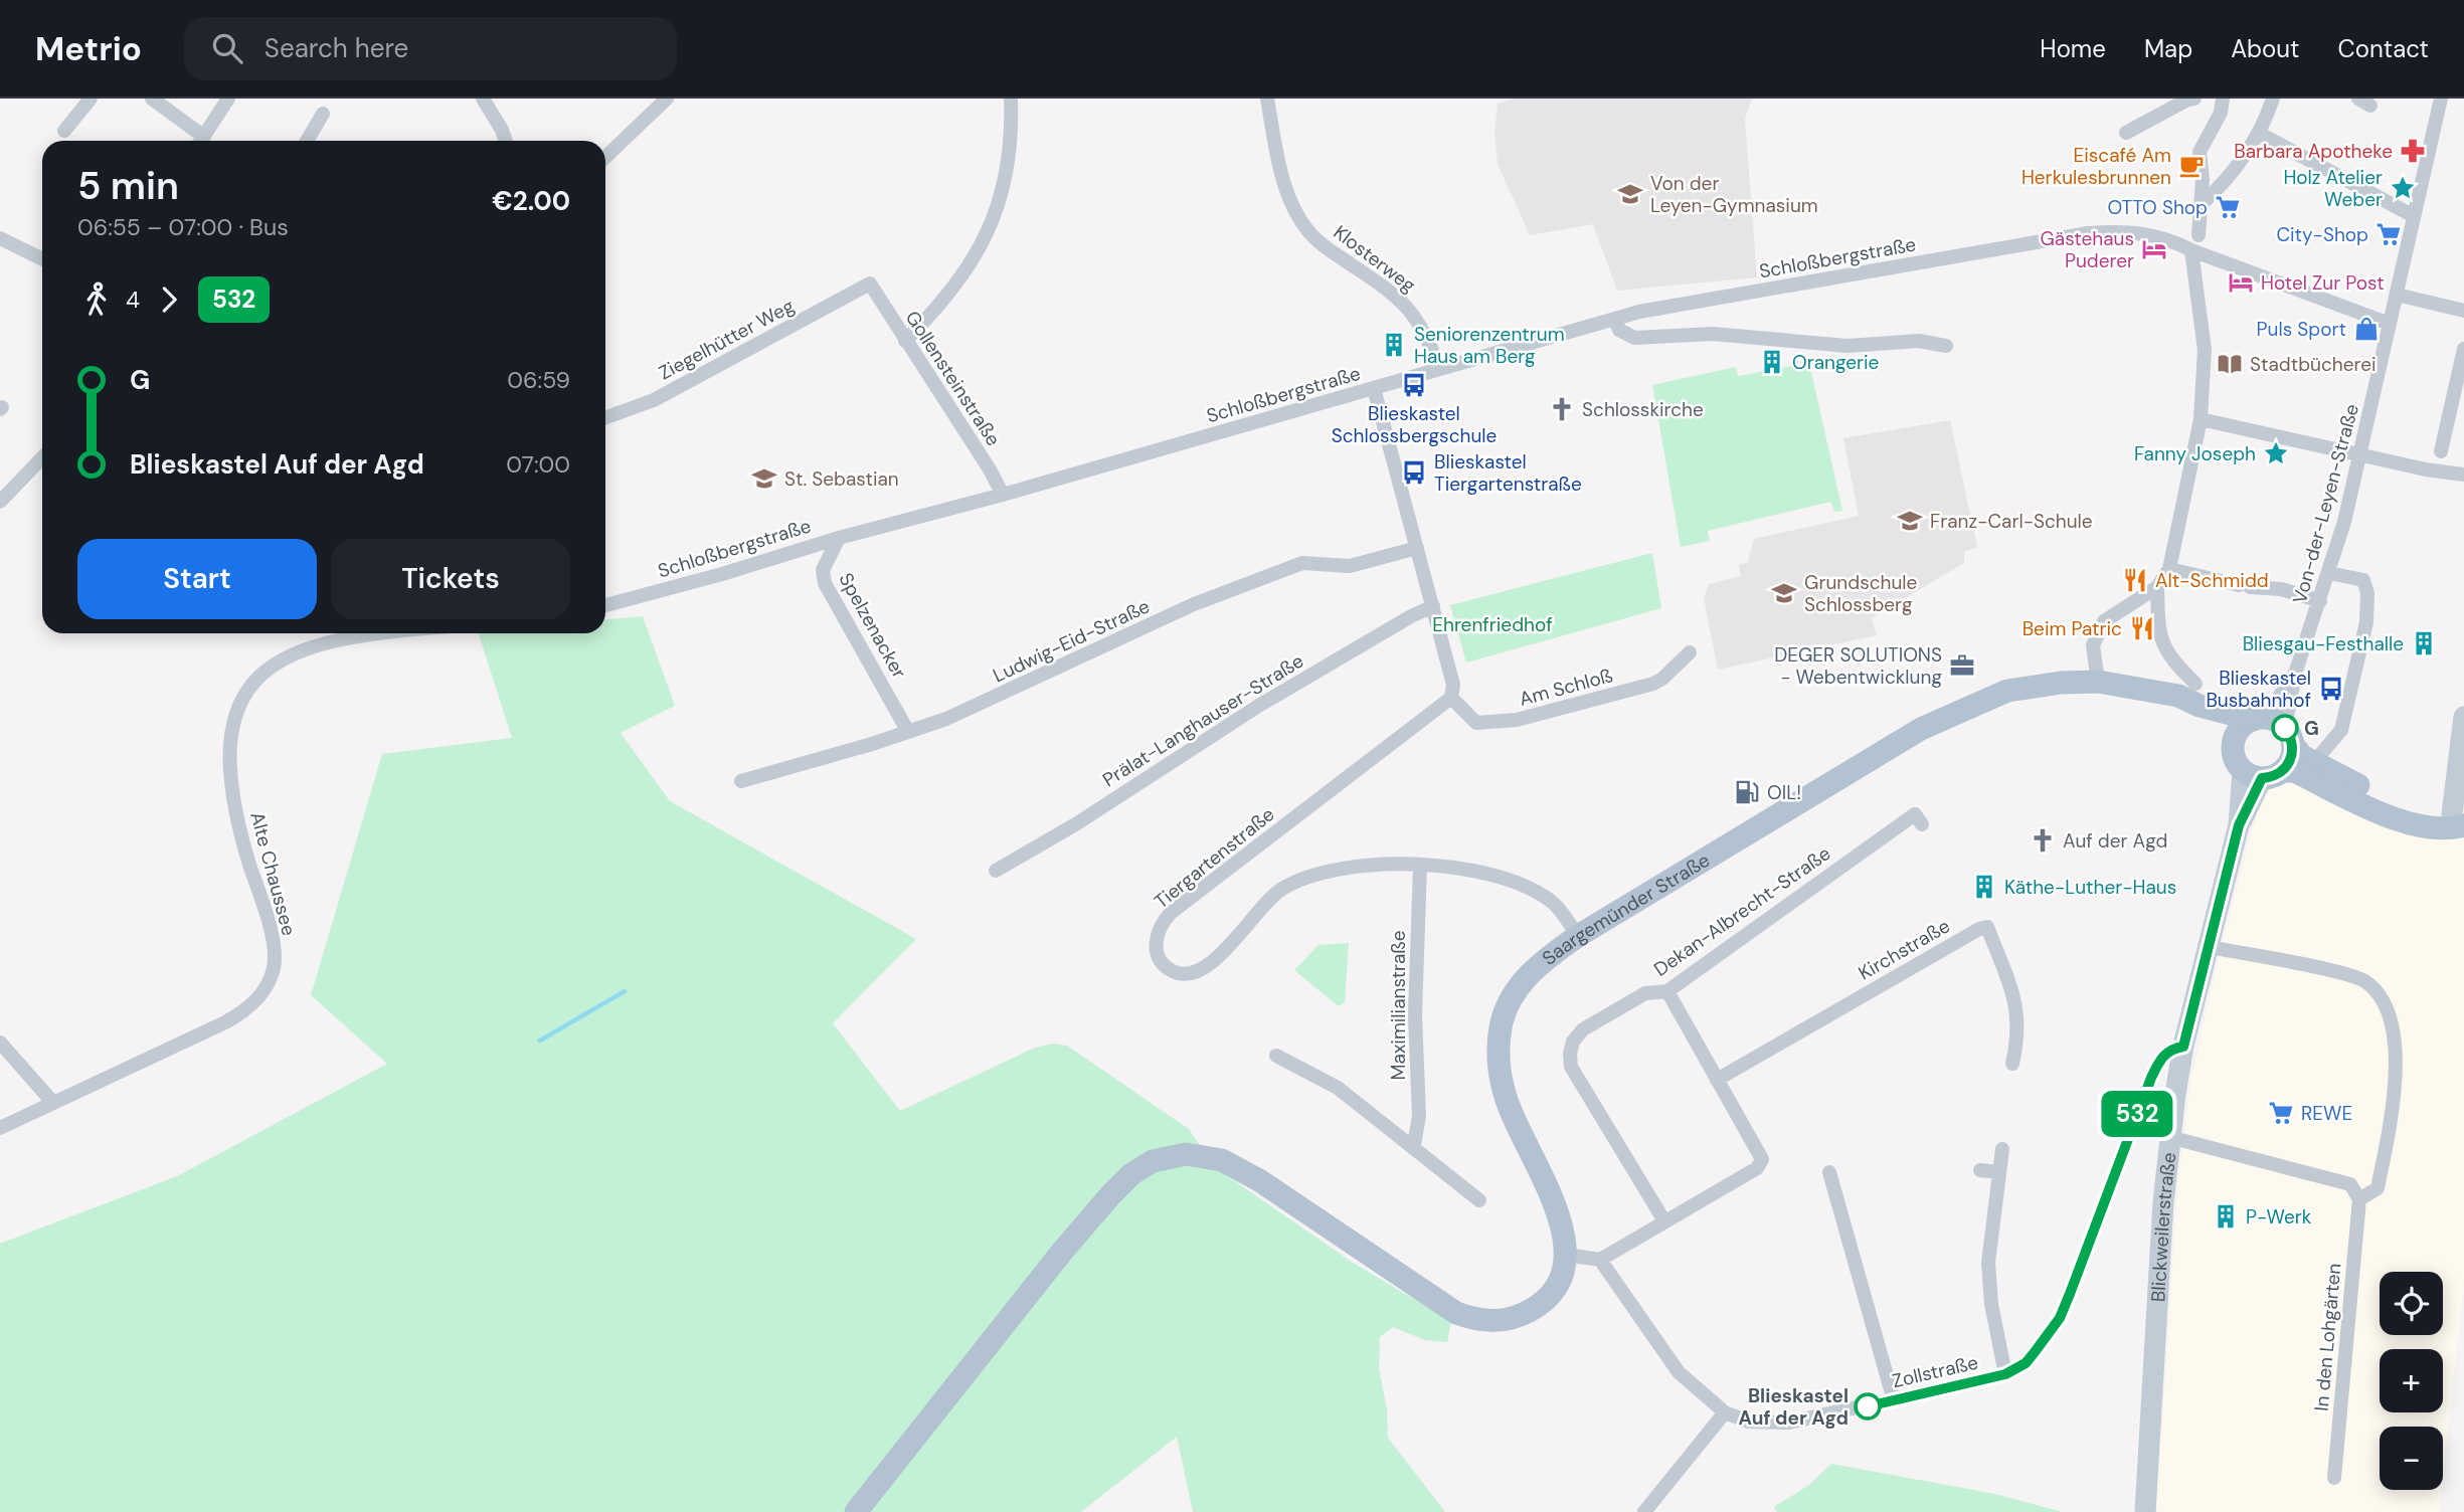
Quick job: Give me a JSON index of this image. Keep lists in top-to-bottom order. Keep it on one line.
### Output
{"streets":{"main road":["Saargemünder Straße"],"street":["Schloßbergstraße","Klosterweg","Ziegelhütter Weg","Gollensteinstraße","Von-der-Leyen-Straße","Spelzenacker","Ludwig-Eid-Straße","Am Schloß","Prälat-Langhauser-Straße","Tiergartenstraße","Alte Chaussee","Dekan-Albrecht-Straße","Kirchstraße","Maximilianstraße","Blickweilerstraße","In den Lohgärten","Zollstraße"]},"crossings":[["Schloßbergstraße","Klosterweg"],["Schloßbergstraße","Gollensteinstraße"],["Schloßbergstraße","Von-der-Leyen-Straße"],["Schloßbergstraße","Spelzenacker"],["Ziegelhütter Weg","Gollensteinstraße"],["Von-der-Leyen-Straße","Saargemünder Straße"],["Von-der-Leyen-Straße","Blickweilerstraße"],["Spelzenacker","Ludwig-Eid-Straße"],["Am Schloß","Tiergartenstraße"],["Tiergartenstraße","Saargemünder Straße"],["Tiergartenstraße","Maximilianstraße"],["Saargemünder Straße","Blickweilerstraße"],["Blickweilerstraße","Zollstraße"]],"parks":["Ehrenfriedhof"],"places":{"pharmacy":["Barbara Apotheke"],"cafe":["Eiscafé Am Herkulesbrunnen"],"place":["Holz Atelier Weber","Fanny Joseph"],"school or university":["Von der Leyen-Gymnasium","St. Sebastian","Franz-Carl-Schule","Grundschule Schlossberg"],"supermarket":["OTTO Shop","City-Shop","REWE"],"hotel":["Gästehaus Puderer","Hotel Zur Post"],"shop":["Puls Sport"],"building":["Seniorenzentrum Haus am Berg","Orangerie","Bliesgau-Festhalle","Käthe-Luther-Haus","P-Werk"],"library":["Stadtbücherei"],"bus stop":["Blieskastel Schlossbergschule","Blieskastel Tiergartenstraße","Blieskastel Busbahnhof"],"church":["Schlosskirche","Auf der Agd"],"restaurant":["Alt-Schmidd","Beim Patric"],"office":["DEGER SOLUTIONS - Webentwicklung"],"other":["G","Blieskastel Auf der Agd"],"fuel station":["OIL!"]},"lines":["bus line 532"],"page":{"header":"Metrio","search":"Search here","nav":["Home","Map","About","Contact"],"on_map":"532","heading":["5 min","06:55 – 07:00 · Bus","€2.00"],"legs":["4","532"],"list":[{"name":"G","value":"06:59"},{"name":"Blieskastel Auf der Agd","value":"07:00"}],"buttons":["Start","Tickets"],"map_buttons":["+","−"]}}
